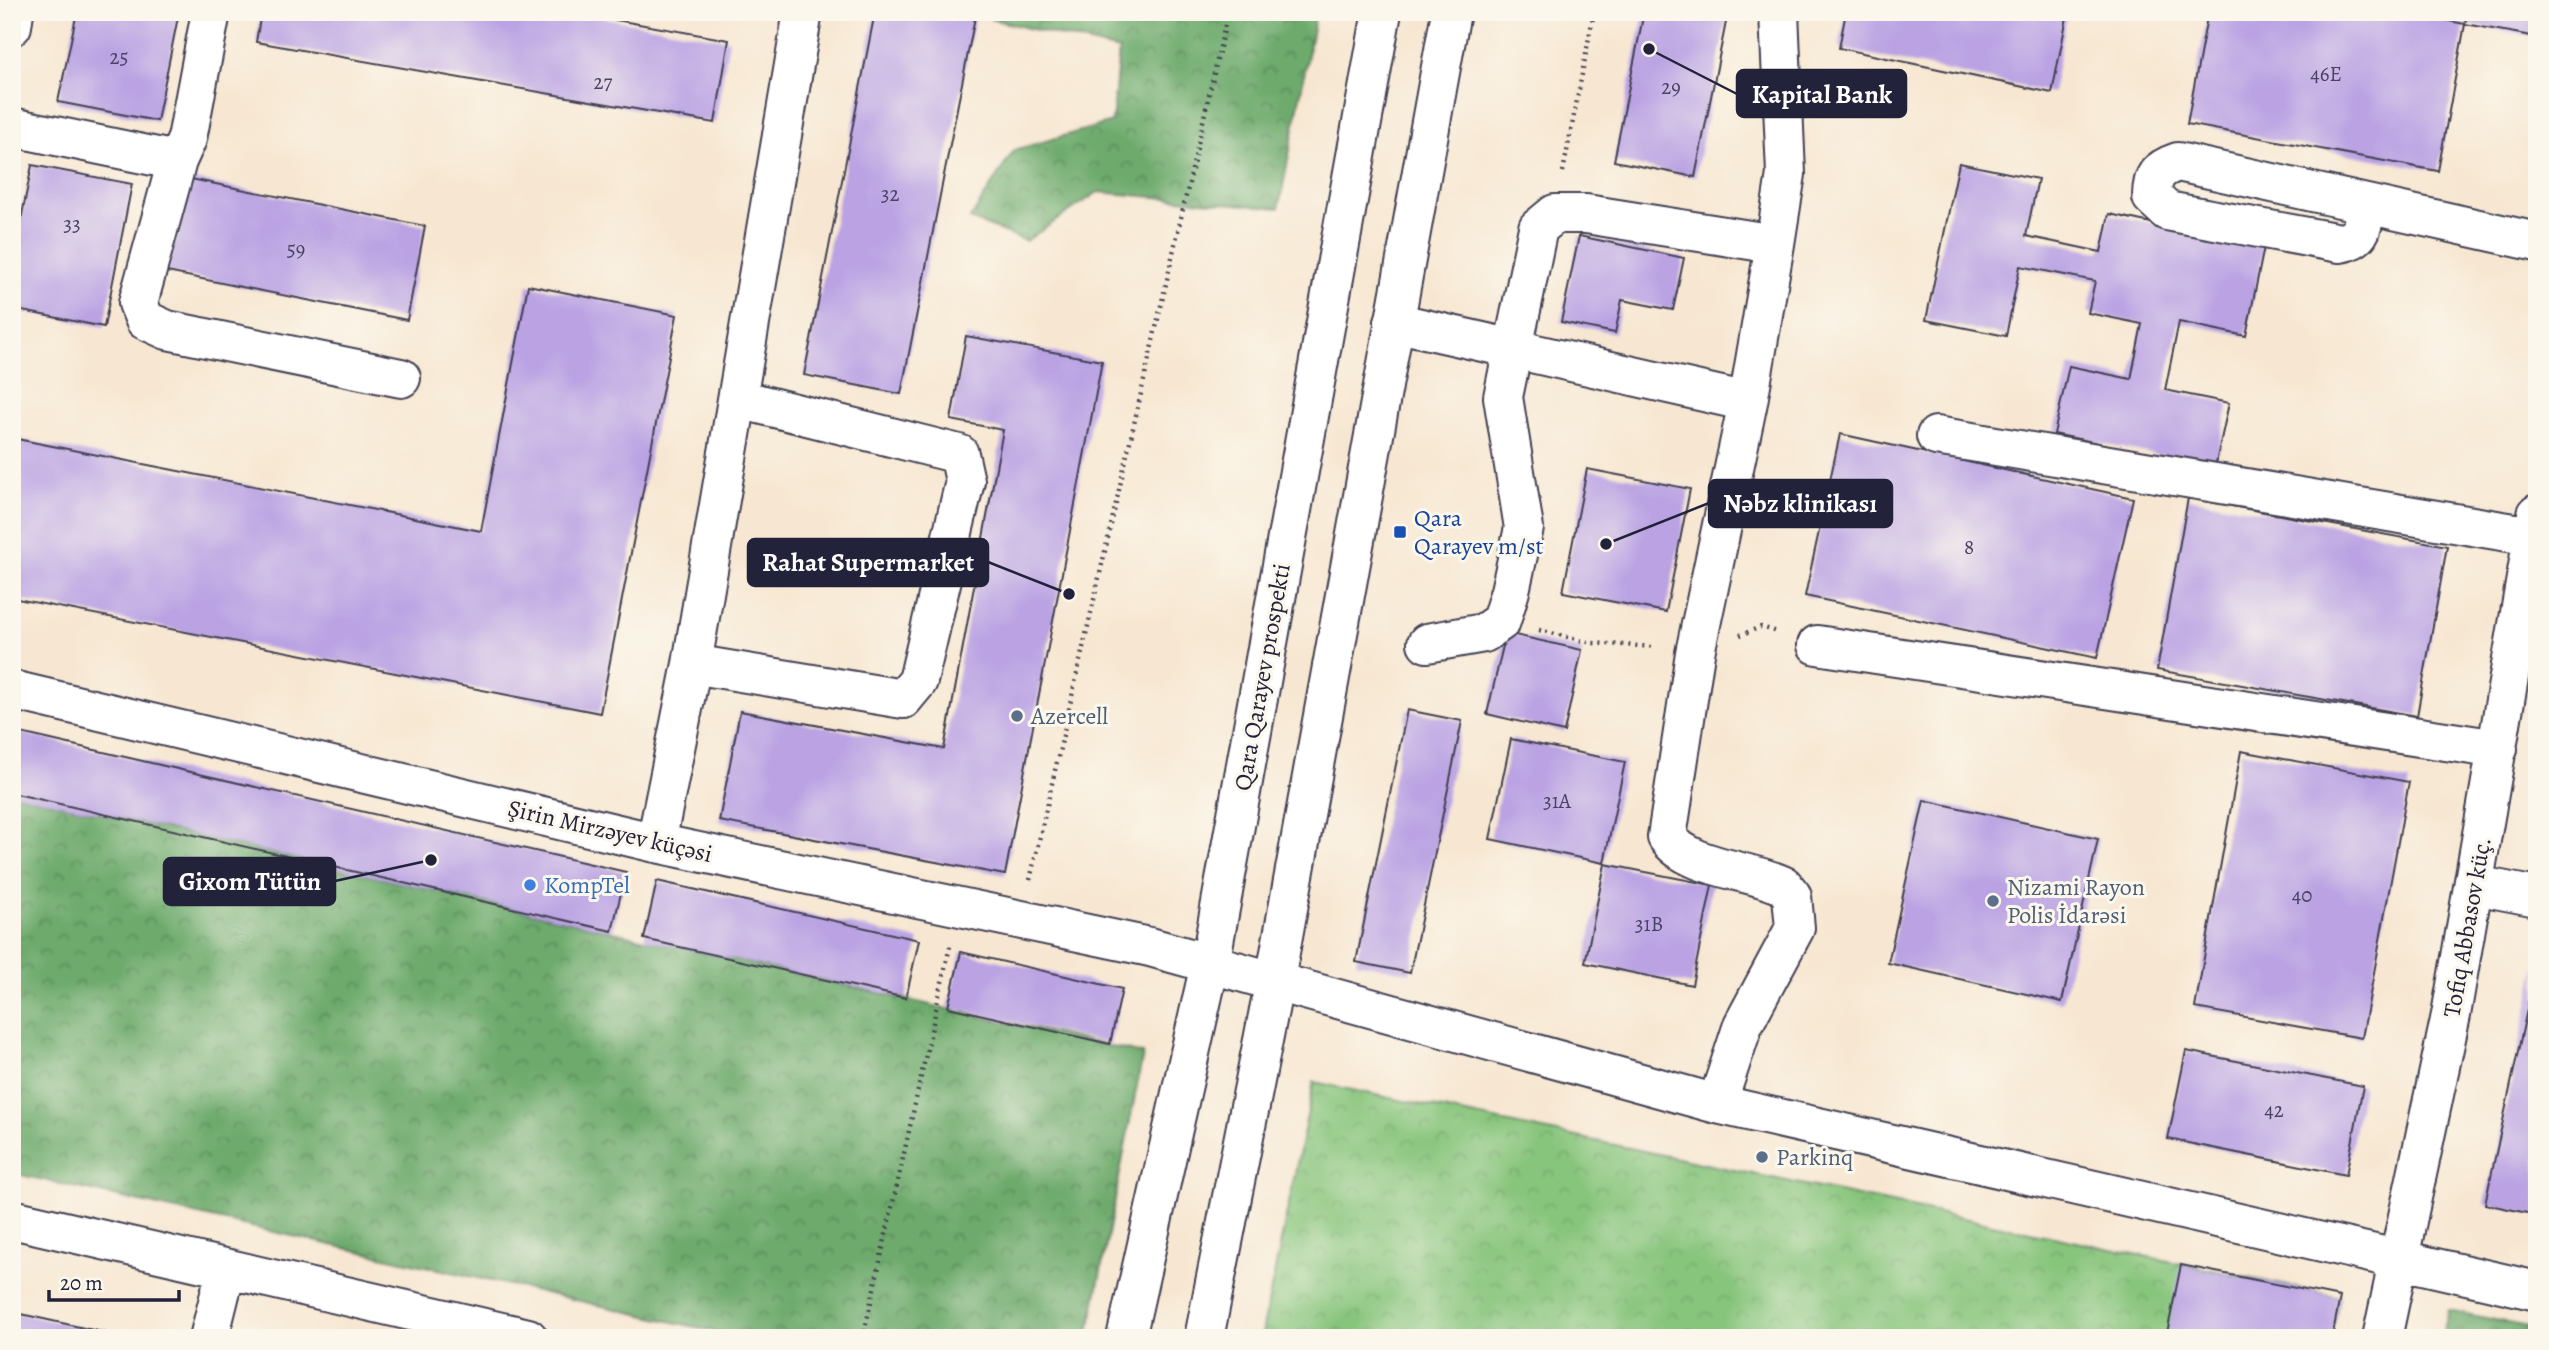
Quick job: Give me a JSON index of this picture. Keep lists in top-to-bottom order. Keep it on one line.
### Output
{"streets":{"street":["Qara Qarayev prospekti","Şirin Mirzəyev küçəsi","Tofiq Abbasov küç."]},"crossings":[["Qara Qarayev prospekti","Şirin Mirzəyev küçəsi"],["Şirin Mirzəyev küçəsi","Tofiq Abbasov küç."]],"places":{"other":["Kapital Bank","Nəbz klinikası","Rahat Supermarket","Azercell","Gixom Tütün","KompTel","Nizami Rayon Polis İdarəsi","Parkinq"],"transit":["Qara Qarayev m/st"]},"house_numbers":["25","46E","27","29","32","33","59","8","31A","40","31B","42"],"scale_bar":"20 m"}
